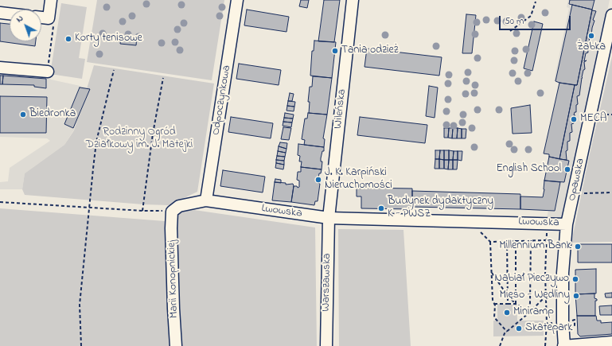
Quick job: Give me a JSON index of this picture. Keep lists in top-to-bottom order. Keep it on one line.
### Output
{"streets":{"street":["Odpoczynkowa","Wileńska","Opawska","Lwowska","Marii Konopnickiej","Warszawska"]},"crossings":[["Odpoczynkowa","Lwowska"],["Wileńska","Lwowska"],["Wileńska","Warszawska"],["Opawska","Lwowska"],["Lwowska","Marii Konopnickiej"],["Lwowska","Warszawska"]],"parks":["Rodzinny Ogród Działkowy im. J. Matejki"],"places":["Żabka","Korty tenisowe","Tania odzież","Biedronka","MECA","English School","J. K. Karpiński Nieruchomości","Budynek dydaktyczny K - PWSZ","Millennium Bank","Nabiał Pieczywo","Mięso - Wędliny","Miniramp","Skatepark"],"scale_bar":"50 m","north":"top left"}
